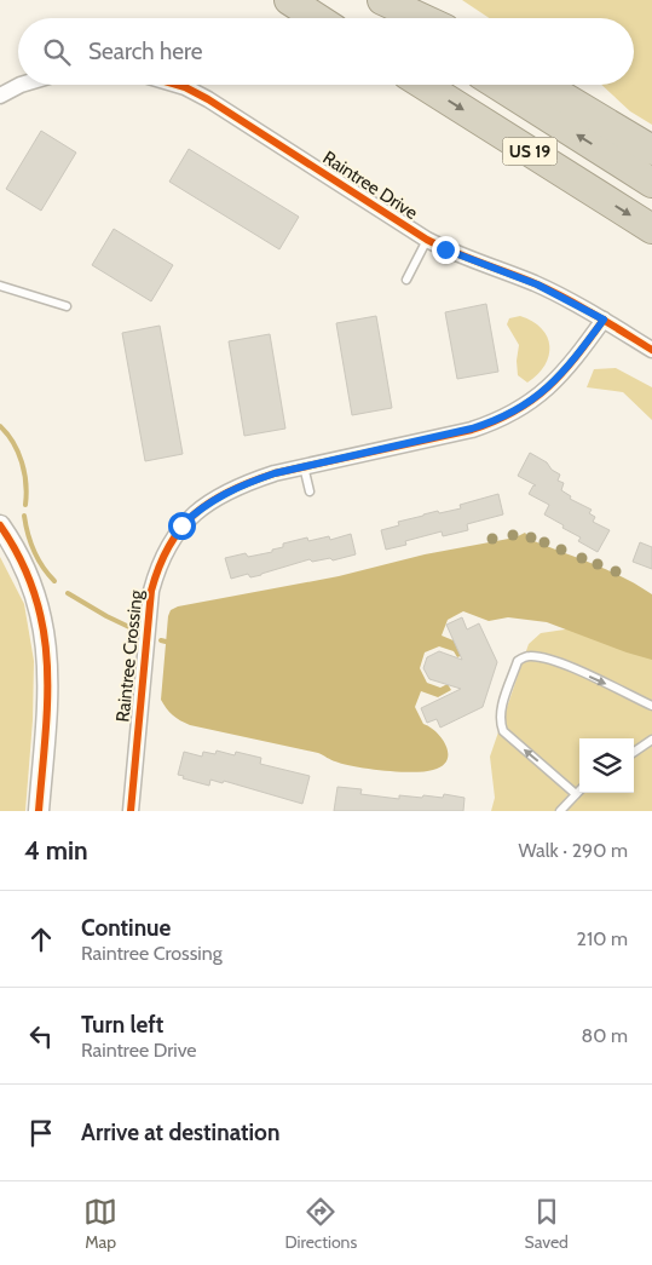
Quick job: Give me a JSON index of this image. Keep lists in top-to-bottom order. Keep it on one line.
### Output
{"streets":{"highway":["US 19"],"street":["Raintree Drive","Raintree Crossing"]},"crossings":[["Raintree Drive","Raintree Crossing"]],"page":{"search":"Search here","heading":["4 min","Walk · 290 m"],"list":[["Continue","Raintree Crossing","210 m"],["Turn left","Raintree Drive","80 m"],"Arrive at destination"],"nav":["Map","Directions","Saved"]}}
